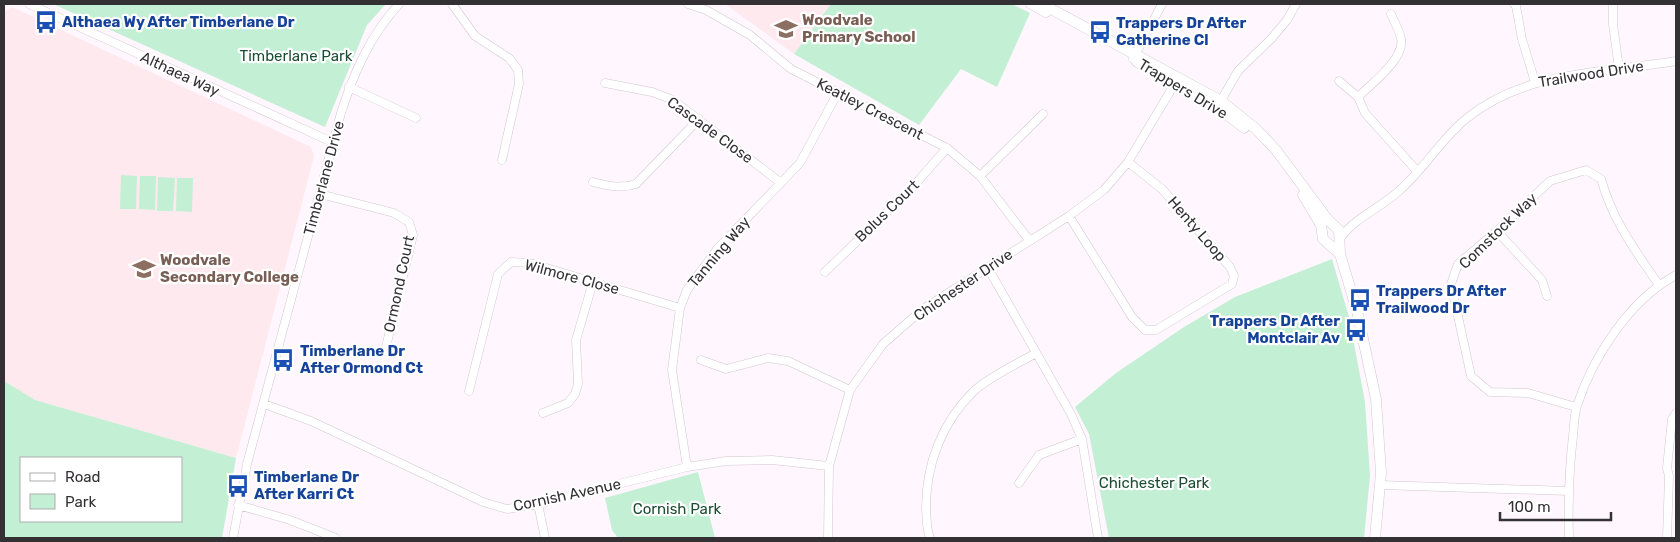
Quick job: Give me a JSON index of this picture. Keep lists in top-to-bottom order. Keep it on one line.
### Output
{"streets":{"main road":["Trappers Drive"],"street":["Althaea Way","Trailwood Drive","Keatley Crescent","Cascade Close","Timberlane Drive","Bolus Court","Henty Loop","Comstock Way","Tanning Way","Wilmore Close","Ormond Court","Chichester Drive","Cornish Avenue"]},"crossings":[["Althaea Way","Timberlane Drive"],["Trailwood Drive","Trappers Drive"],["Trappers Drive","Chichester Drive"],["Keatley Crescent","Bolus Court"],["Keatley Crescent","Tanning Way"],["Keatley Crescent","Chichester Drive"],["Cascade Close","Tanning Way"],["Timberlane Drive","Ormond Court"],["Timberlane Drive","Cornish Avenue"],["Henty Loop","Chichester Drive"],["Tanning Way","Wilmore Close"],["Tanning Way","Cornish Avenue"],["Chichester Drive","Cornish Avenue"]],"parks":["Timberlane Park","Chichester Park","Cornish Park"],"places":{"bus stop":["Althaea Wy After Timberlane Dr","Trappers Dr After Catherine Cl","Trappers Dr After Trailwood Dr","Trappers Dr After Montclair Av","Timberlane Dr After Ormond Ct","Timberlane Dr After Karri Ct"],"school or university":["Woodvale Primary School","Woodvale Secondary College"]},"legend":["Road","Park"],"scale_bar":"100 m"}
